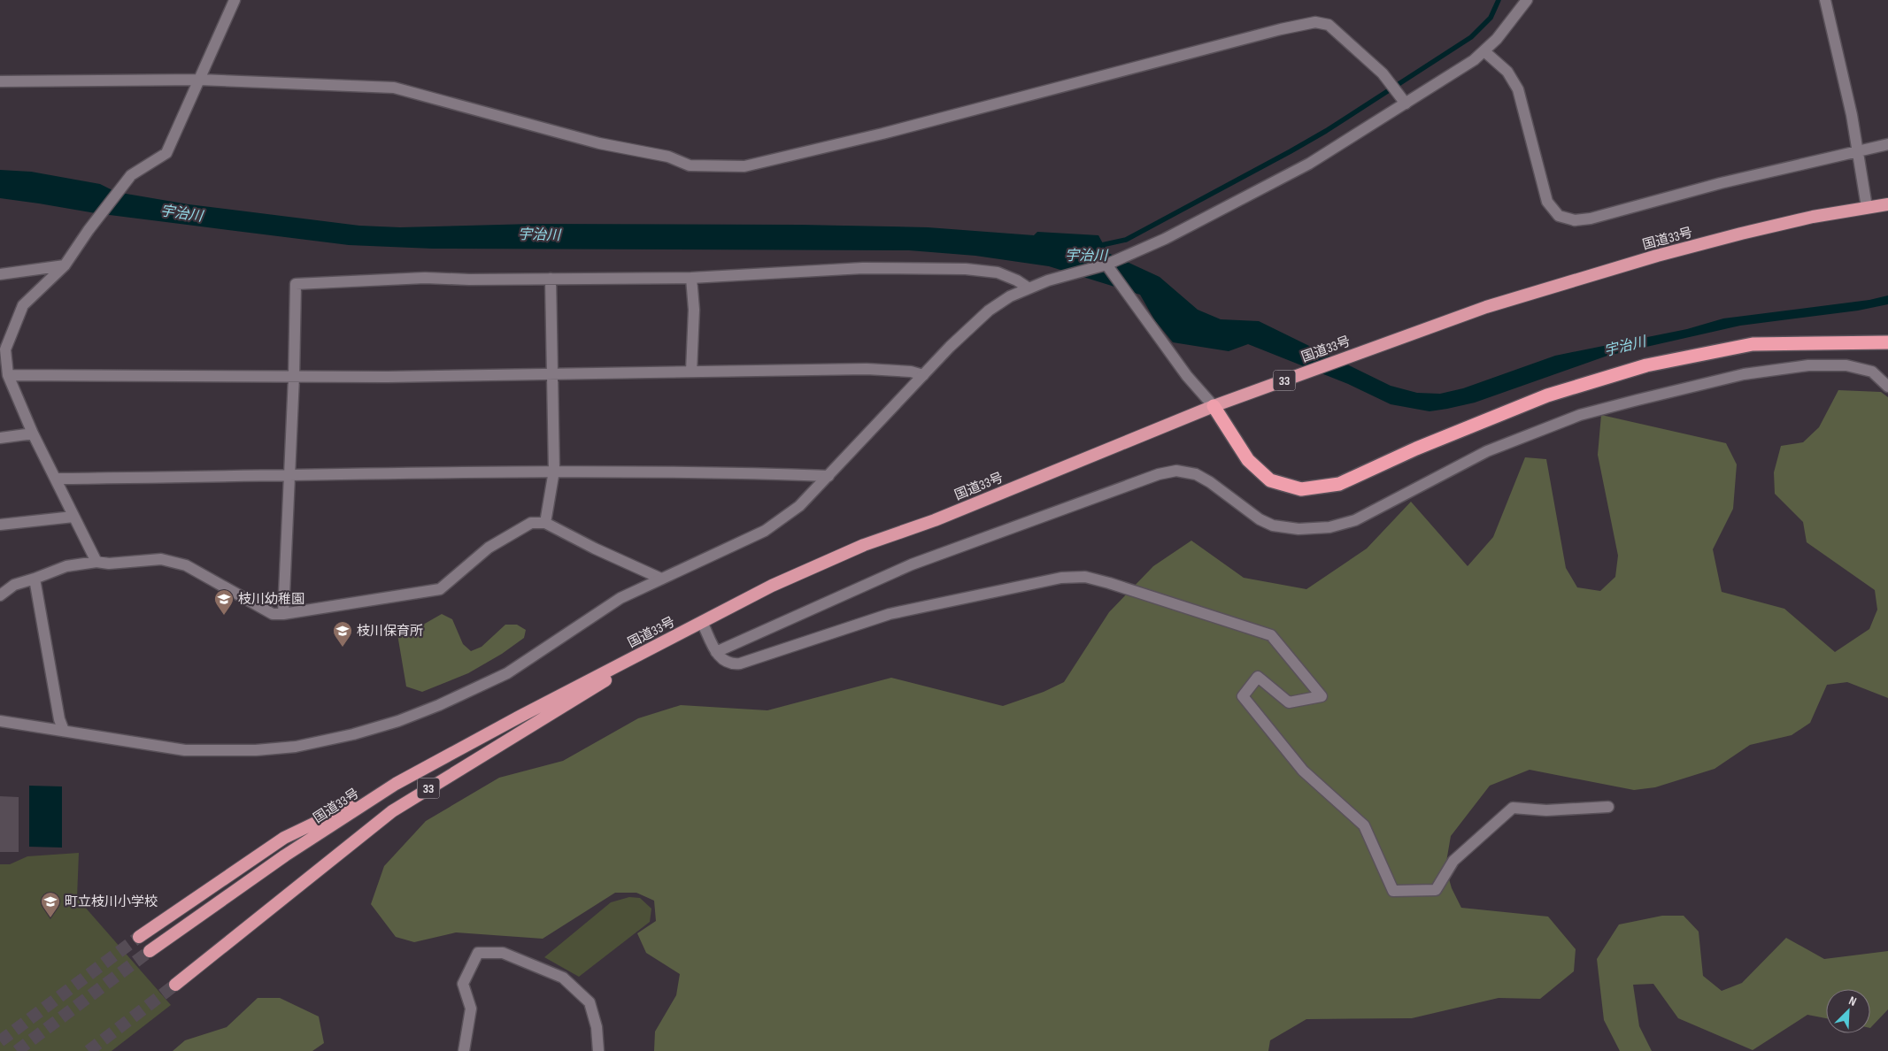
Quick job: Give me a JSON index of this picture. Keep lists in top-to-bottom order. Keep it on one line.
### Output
{"streets":{"highway":["国道33号","33"]},"crossings":[["国道33号","33"]],"water":["宇治川"],"places":{"school or university":["枝川幼稚園","枝川保育所","町立枝川小学校"]},"north":"top right"}
